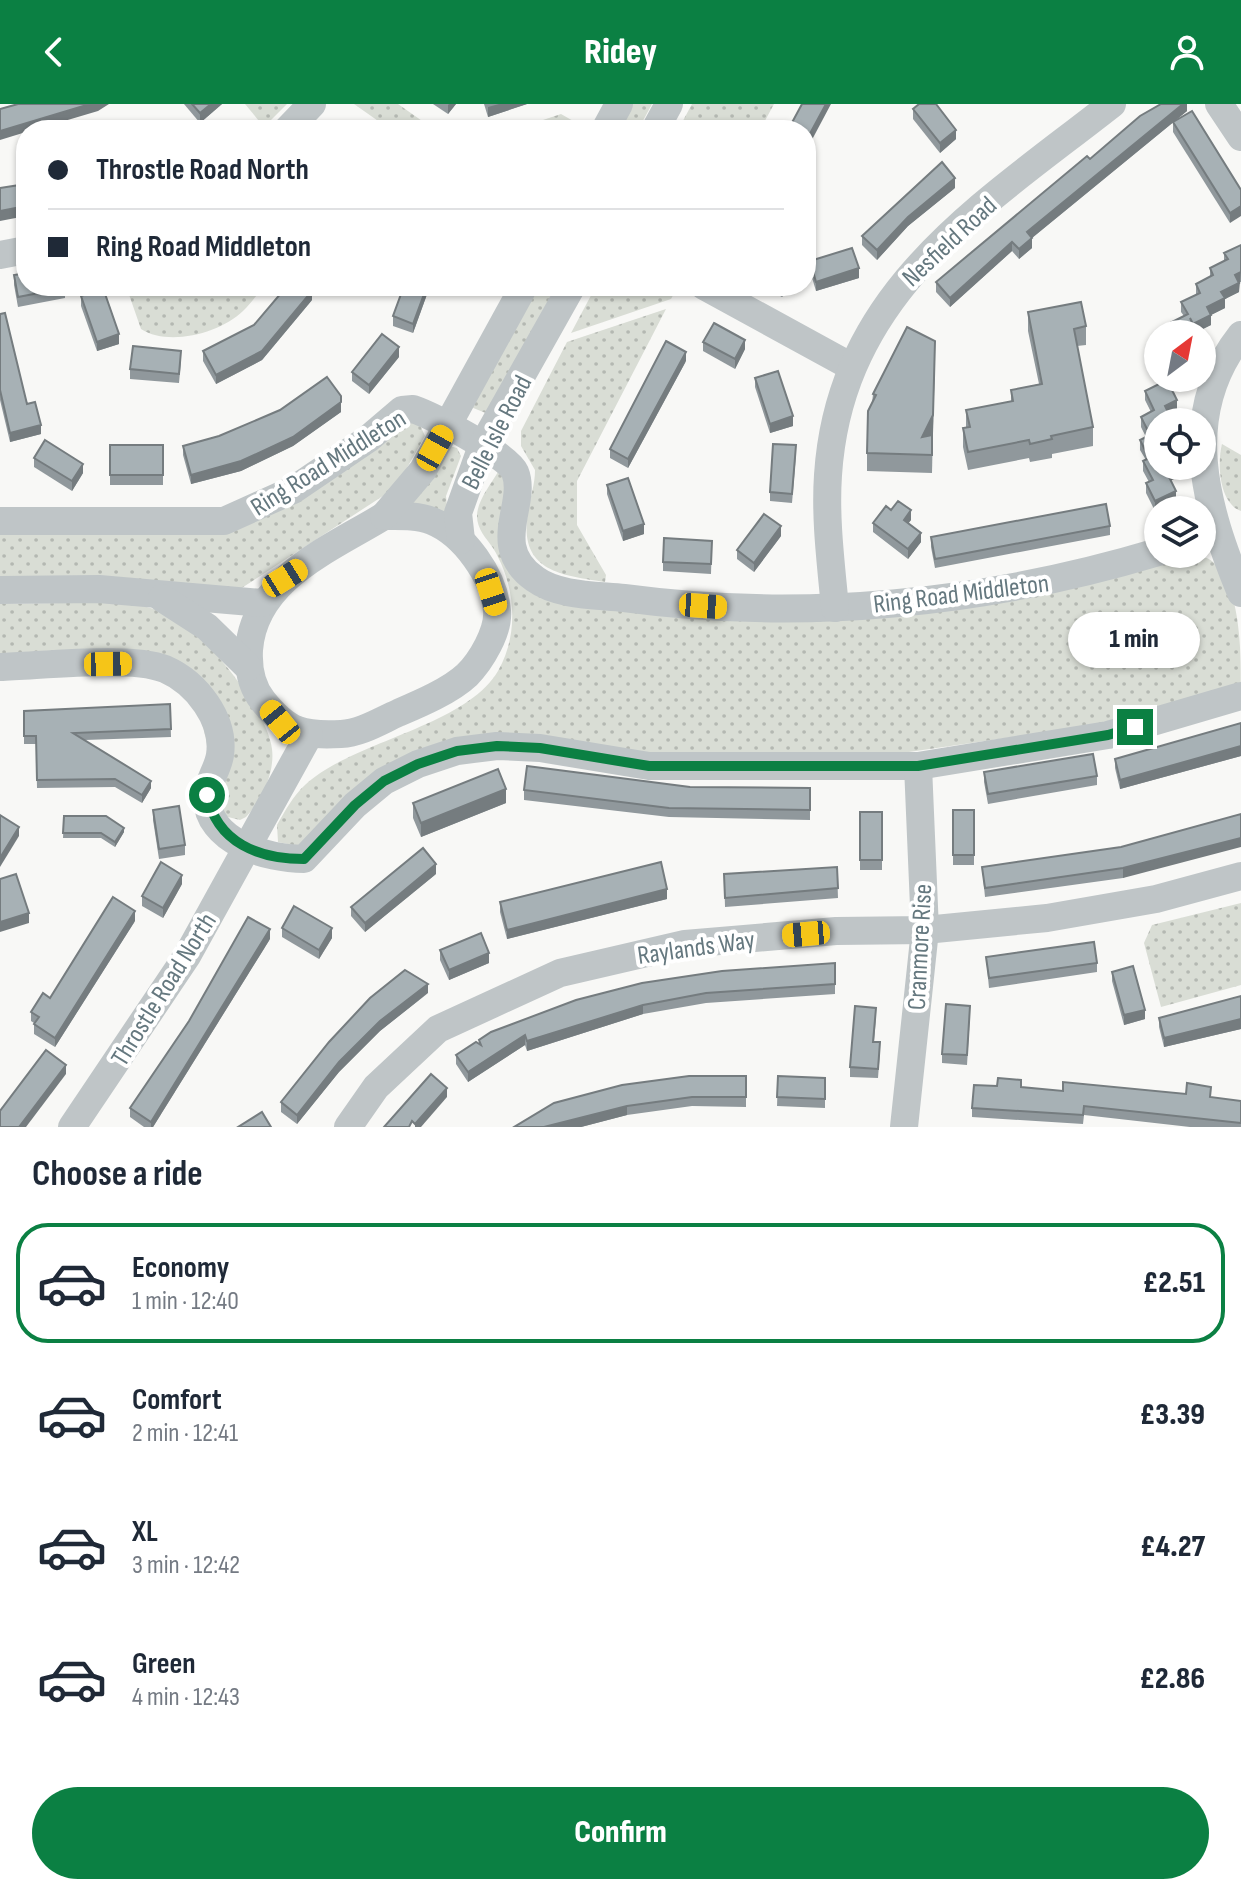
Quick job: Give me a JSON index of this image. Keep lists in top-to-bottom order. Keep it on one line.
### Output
{"streets":{"street":["Nesfield Road","Belle Isle Road","Ring Road Middleton","Raylands Way","Cranmore Rise","Throstle Road North"]},"crossings":[["Nesfield Road","Ring Road Middleton"],["Belle Isle Road","Ring Road Middleton"],["Belle Isle Road","Throstle Road North"],["Raylands Way","Cranmore Rise"]],"north":"top right","page":{"header":"Ridey","banner":["Throstle Road North","Ring Road Middleton"],"bubble":"1 min","heading":"Choose a ride","list":[{"name":"Economy","note":"1 min · 12:40","value":"£2.51"},{"name":"Comfort","note":"2 min · 12:41","value":"£3.39"},{"name":"XL","note":"3 min · 12:42","value":"£4.27"},{"name":"Green","note":"4 min · 12:43","value":"£2.86"}],"buttons":"Confirm"}}
